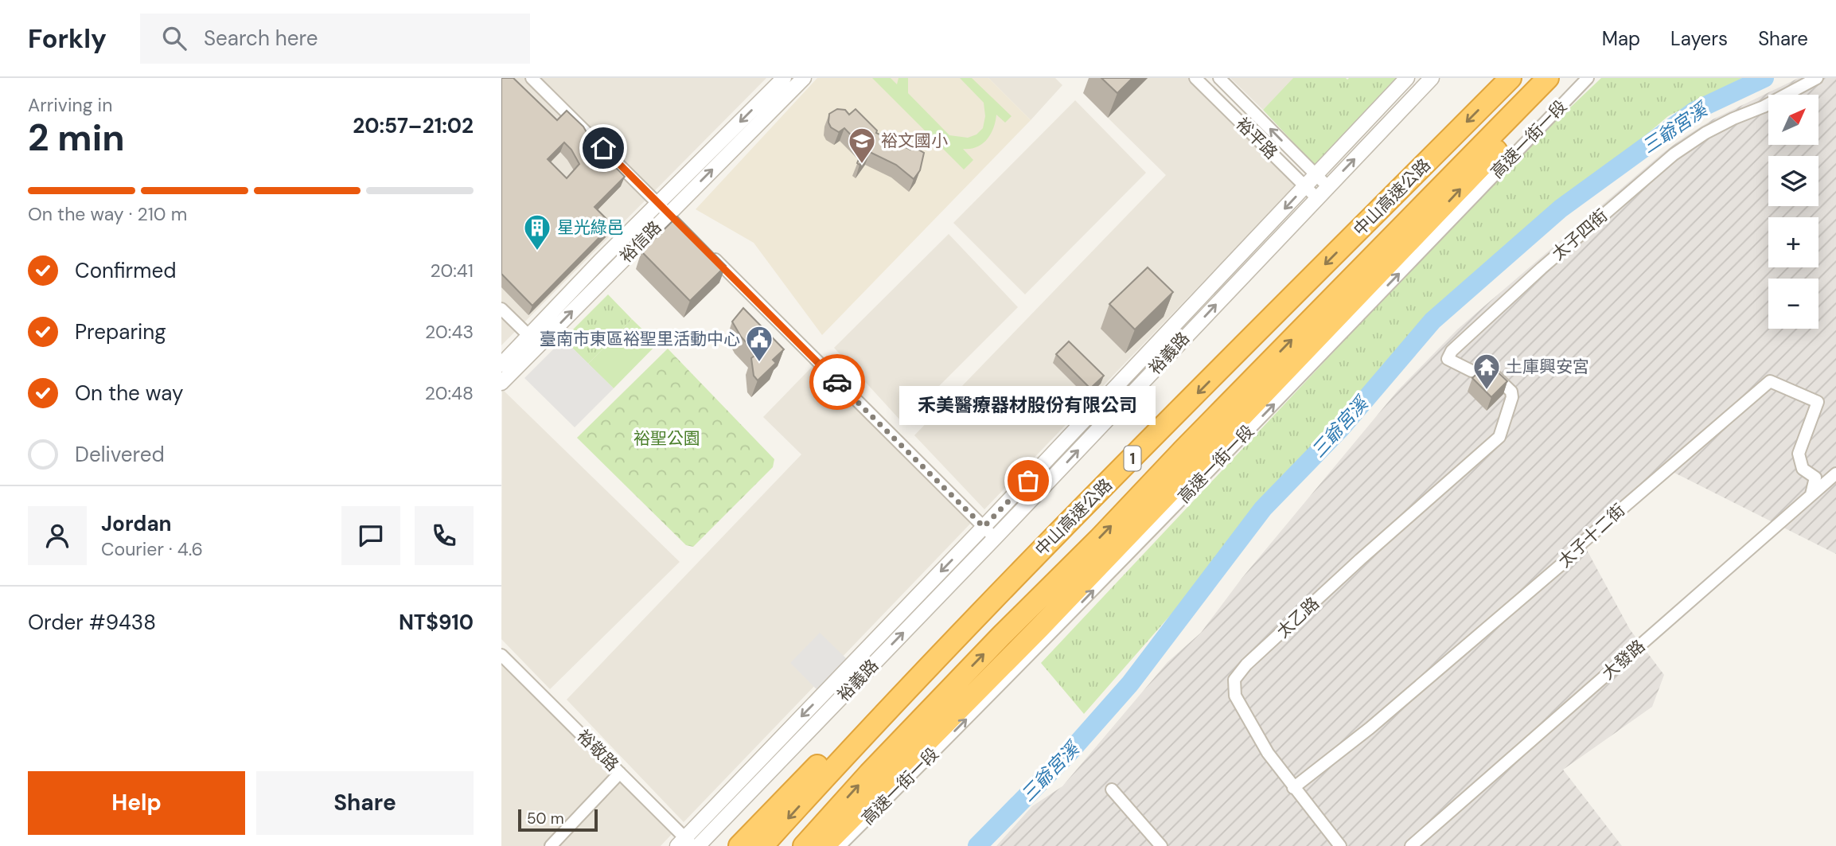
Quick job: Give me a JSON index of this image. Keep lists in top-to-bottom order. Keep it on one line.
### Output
{"streets":{"highway":["中山高速公路","1"],"street":["裕平路","高速一街一段","太子四街","裕信路","裕義路","太子十二街","太乙路","大發路","裕敬路"]},"crossings":[["裕平路","裕義路"],["太子四街","太乙路"],["裕義路","裕敬路"],["太子十二街","太乙路"],["太子十二街","大發路"]],"one_way":["高速一街一段"],"water":["三爺宮溪"],"parks":["裕聖公園"],"places":{"school or university":["裕文國小"],"building":["星光綠邑"],"public building":["臺南市東區裕聖里活動中心"],"temple":["土庫興安宮"],"other":["禾美醫療器材股份有限公司"]},"scale_bar":"50 m","north":"top right","page":{"header":"Forkly","search":"Search here","nav":["Map","Layers","Share"],"heading":["2 min","Arriving in","20:57–21:02"],"panel":["Jordan","Courier · 4.6","Order #9438","NT$910"],"map_buttons":["+","−"],"bar":"On the way · 210 m","list":[["Confirmed","20:41"],["Preparing","20:43"],["On the way","20:48"],"Delivered"],"bubble":"禾美醫療器材股份有限公司","buttons":["Help","Share"],"scale":"50 m"}}
